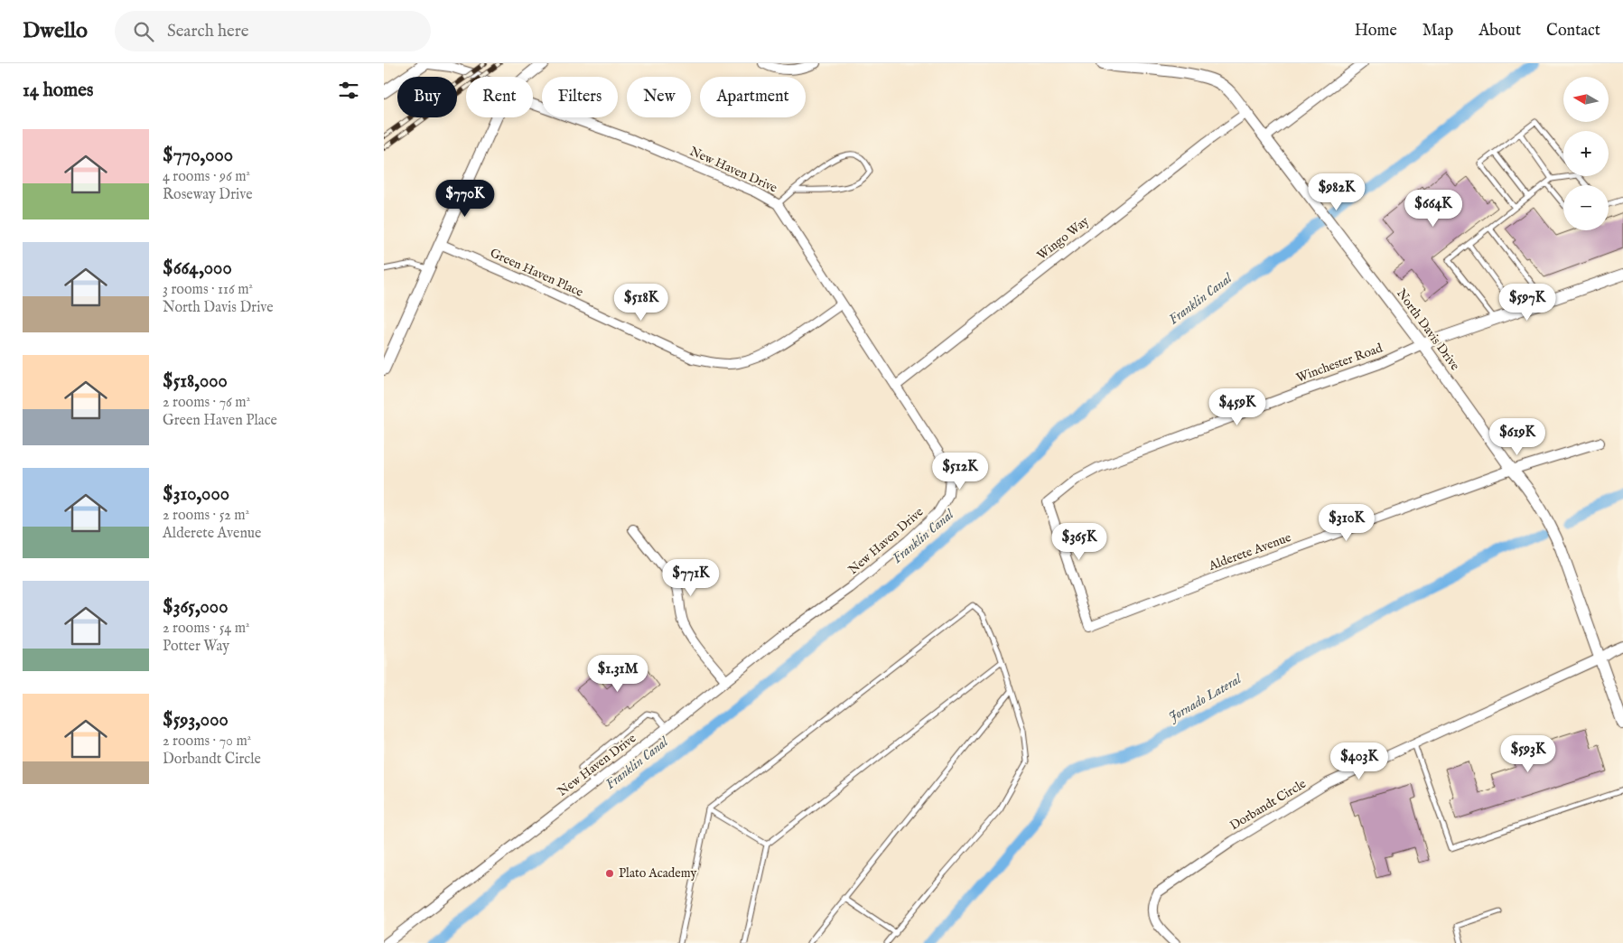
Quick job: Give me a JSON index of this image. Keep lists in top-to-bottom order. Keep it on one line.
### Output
{"streets":{"street":["New Haven Drive","Wingo Way","Green Haven Place","North Davis Drive","Winchester Road","Alderete Avenue","Dorbandt Circle"]},"crossings":[["New Haven Drive","Wingo Way"],["New Haven Drive","Green Haven Place"],["Wingo Way","North Davis Drive"],["North Davis Drive","Winchester Road"],["North Davis Drive","Alderete Avenue"],["North Davis Drive","Dorbandt Circle"],["Winchester Road","Alderete Avenue"]],"water":["Franklin Canal","Jornado Lateral"],"places":["Plato Academy"],"north":"left","page":{"header":"Dwello","search":"Search here","nav":["Home","Map","About","Contact"],"heading":"14 homes","map_buttons":["+","−"],"chip":["Buy","Rent","Filters","New","Apartment"],"list":[{"name":"$770,000","note":"4 rooms · 96 m² · Roseway Drive"},{"name":"$664,000","note":"3 rooms · 116 m² · North Davis Drive"},{"name":"$518,000","note":"2 rooms · 76 m² · Green Haven Place"},{"name":"$310,000","note":"2 rooms · 52 m² · Alderete Avenue"},{"name":"$365,000","note":"2 rooms · 54 m² · Potter Way"},{"name":"$593,000","note":"2 rooms · 70 m² · Dorbandt Circle"}],"price":["$982K","$770K","$664K","$518K","$597K","$459K","$619K","$512K","$310K","$365K","$771K","$1.31M","$593K","$403K"]}}
